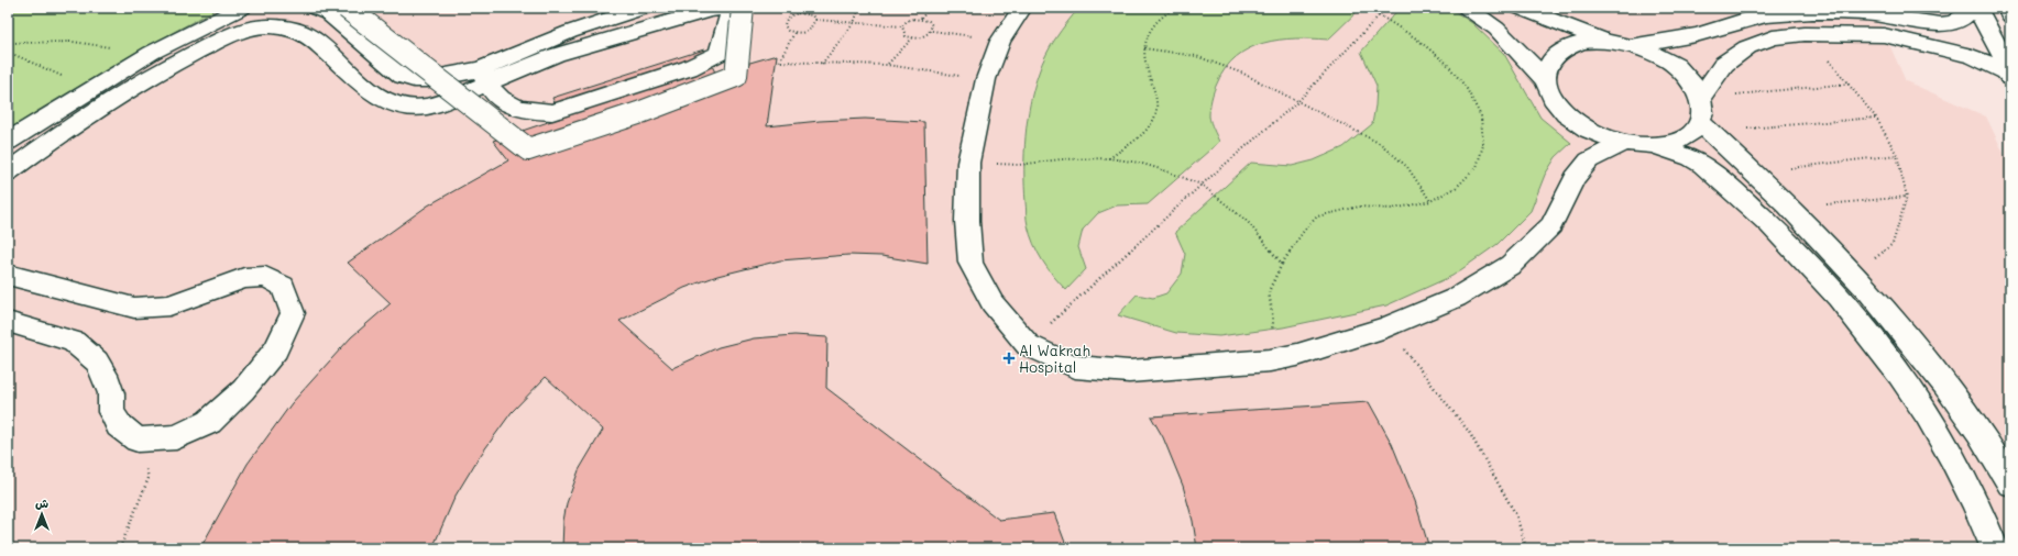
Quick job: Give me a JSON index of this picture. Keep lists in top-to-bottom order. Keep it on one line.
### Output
{"places":{"health":["Al Wakrah Hospital"]},"north":"top"}
